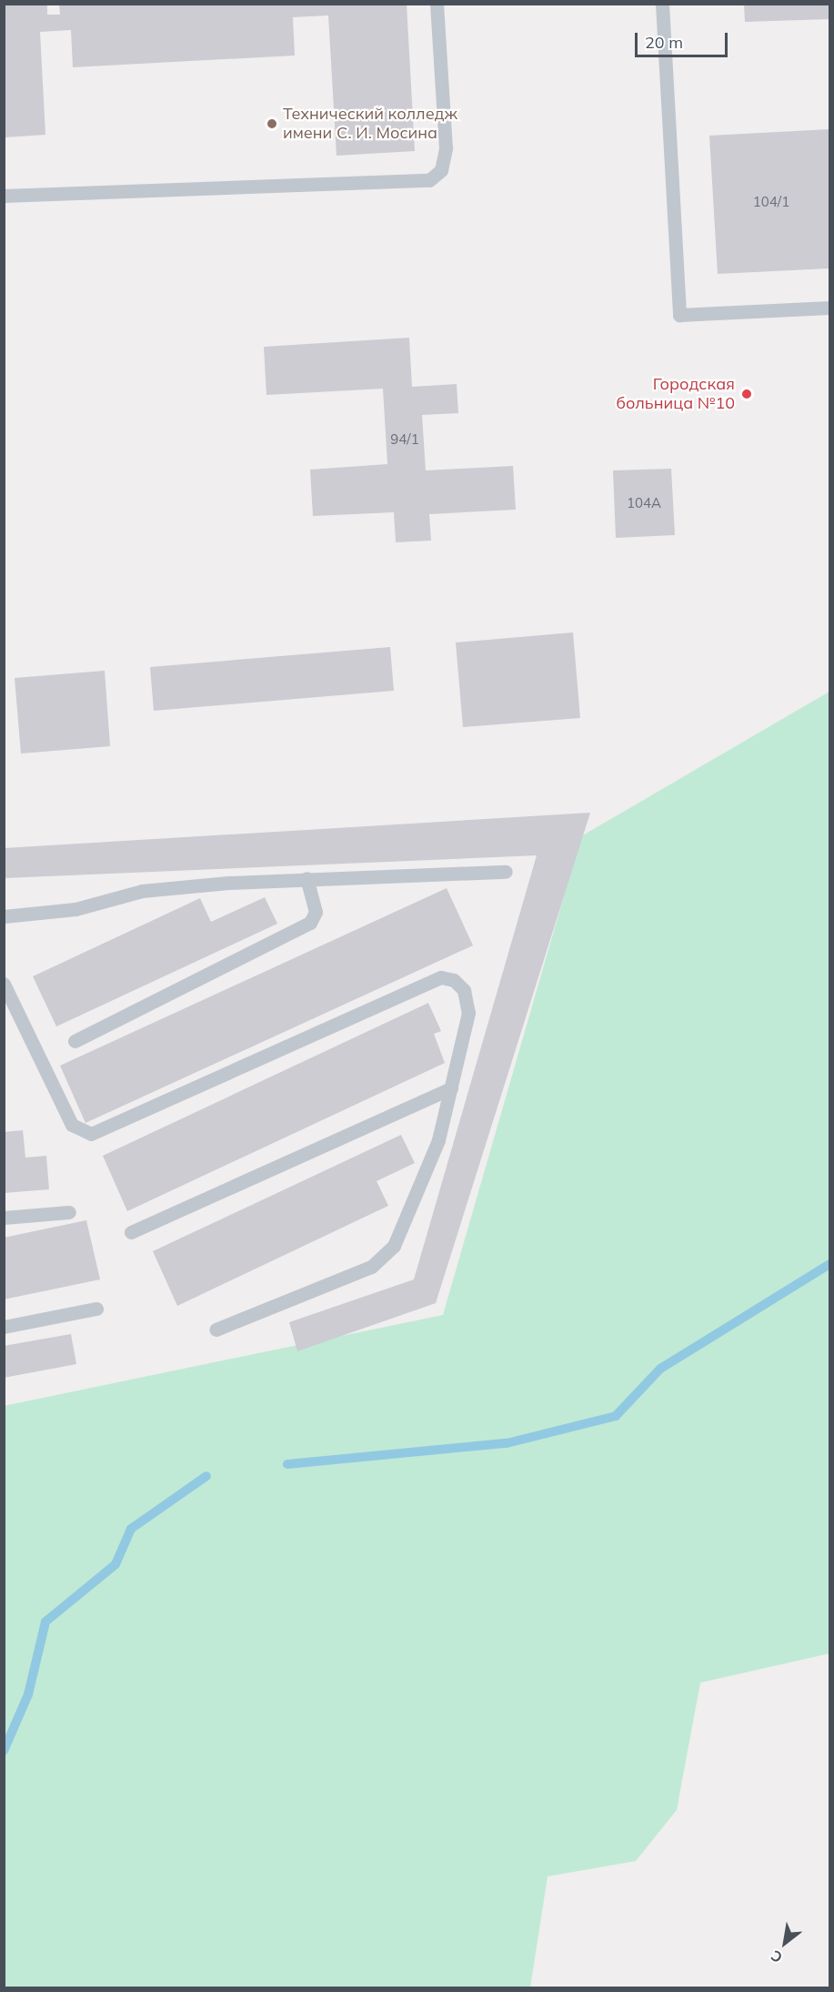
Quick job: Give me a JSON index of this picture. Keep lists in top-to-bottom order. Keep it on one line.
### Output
{"places":["Технический колледж имени С. И. Мосина","Городская больница №10"],"house_numbers":["104/1","94/1","104А"],"scale_bar":"20 m","north":"bottom left"}
